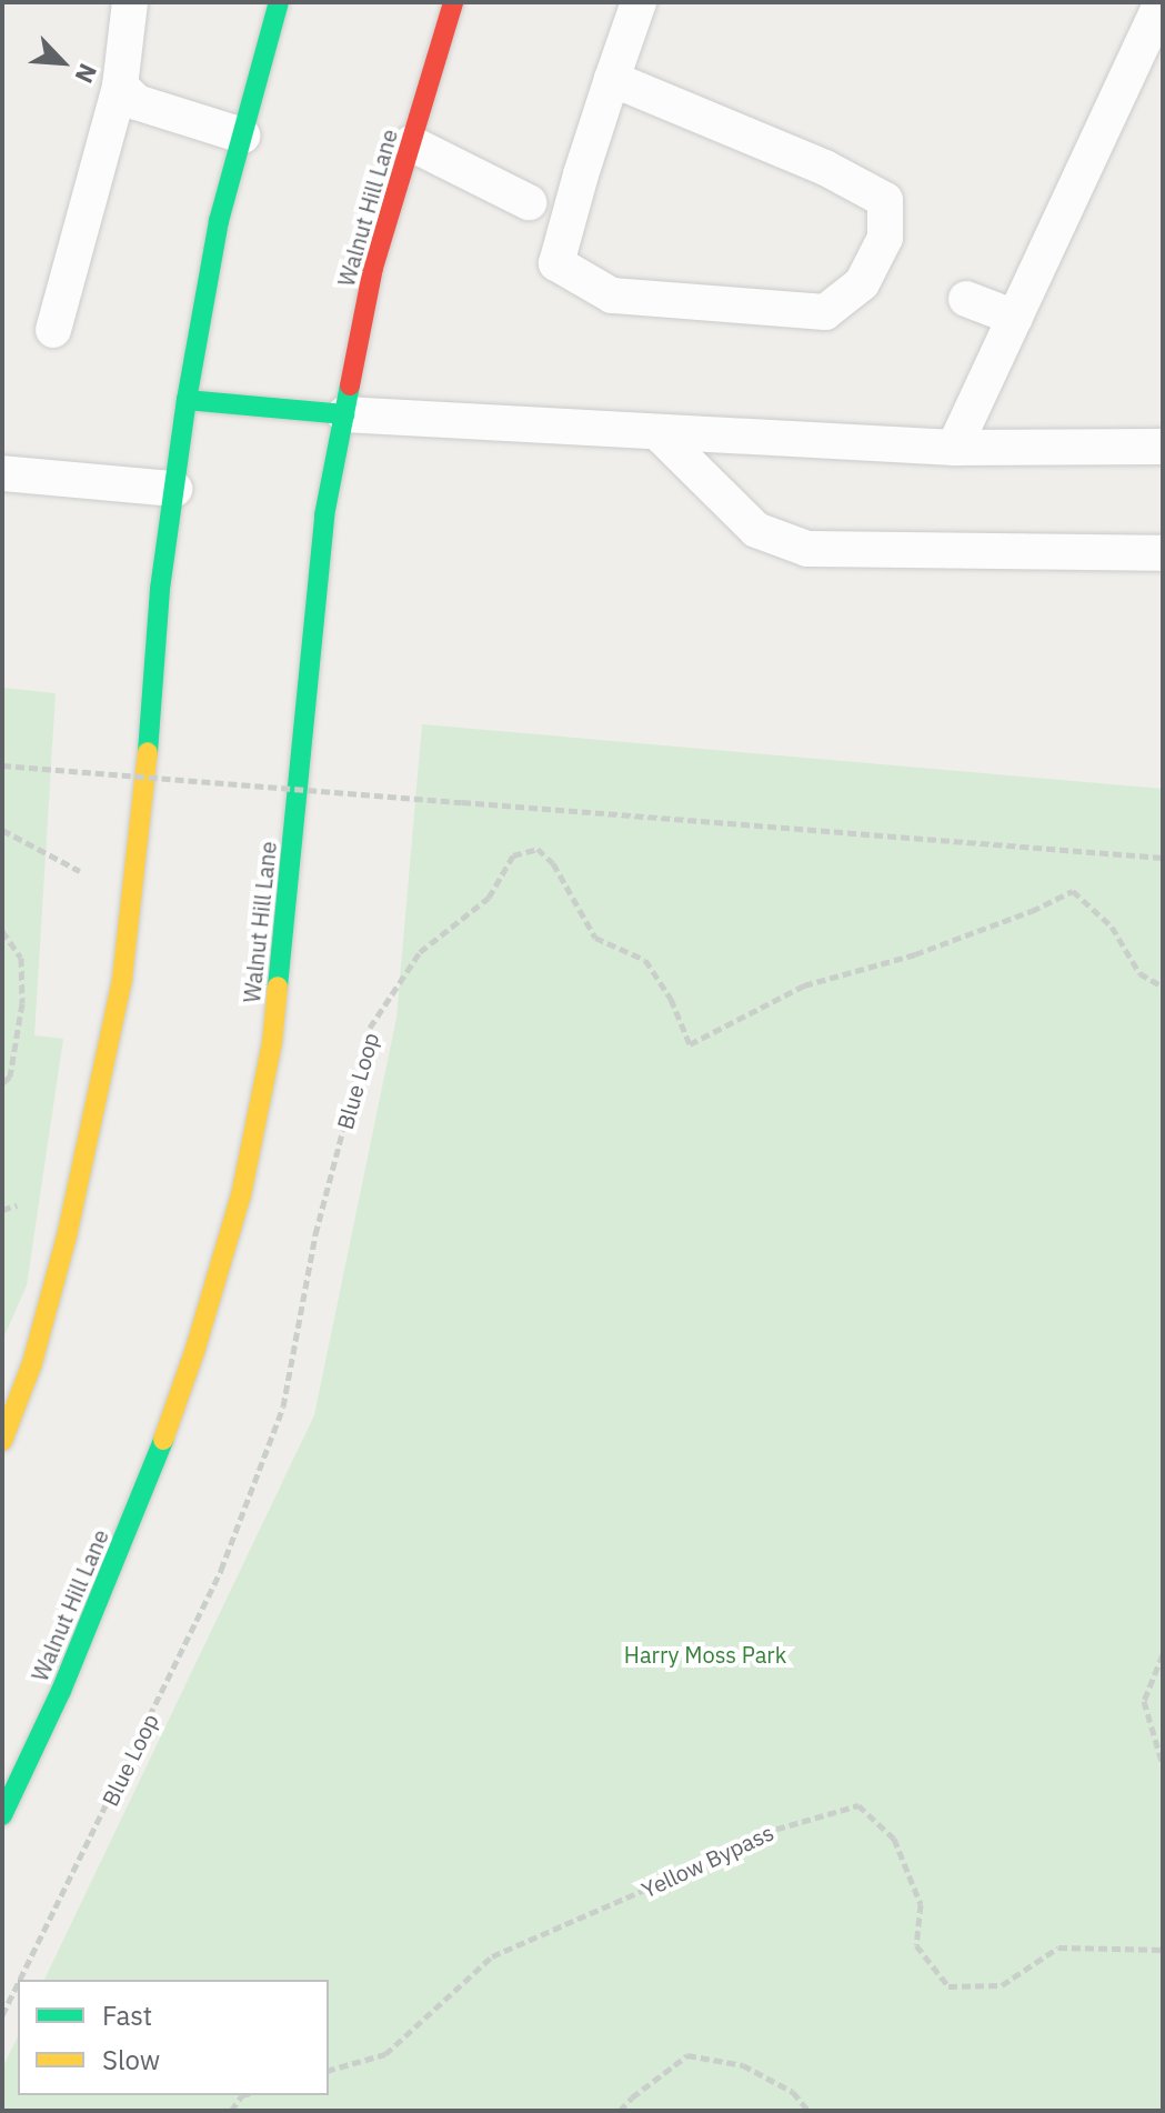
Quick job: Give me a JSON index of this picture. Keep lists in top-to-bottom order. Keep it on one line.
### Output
{"streets":{"main road":["Walnut Hill Lane"],"path":["Blue Loop","Yellow Bypass"]},"parks":["Harry Moss Park"],"legend":["Fast","Slow"],"north":"bottom right"}
